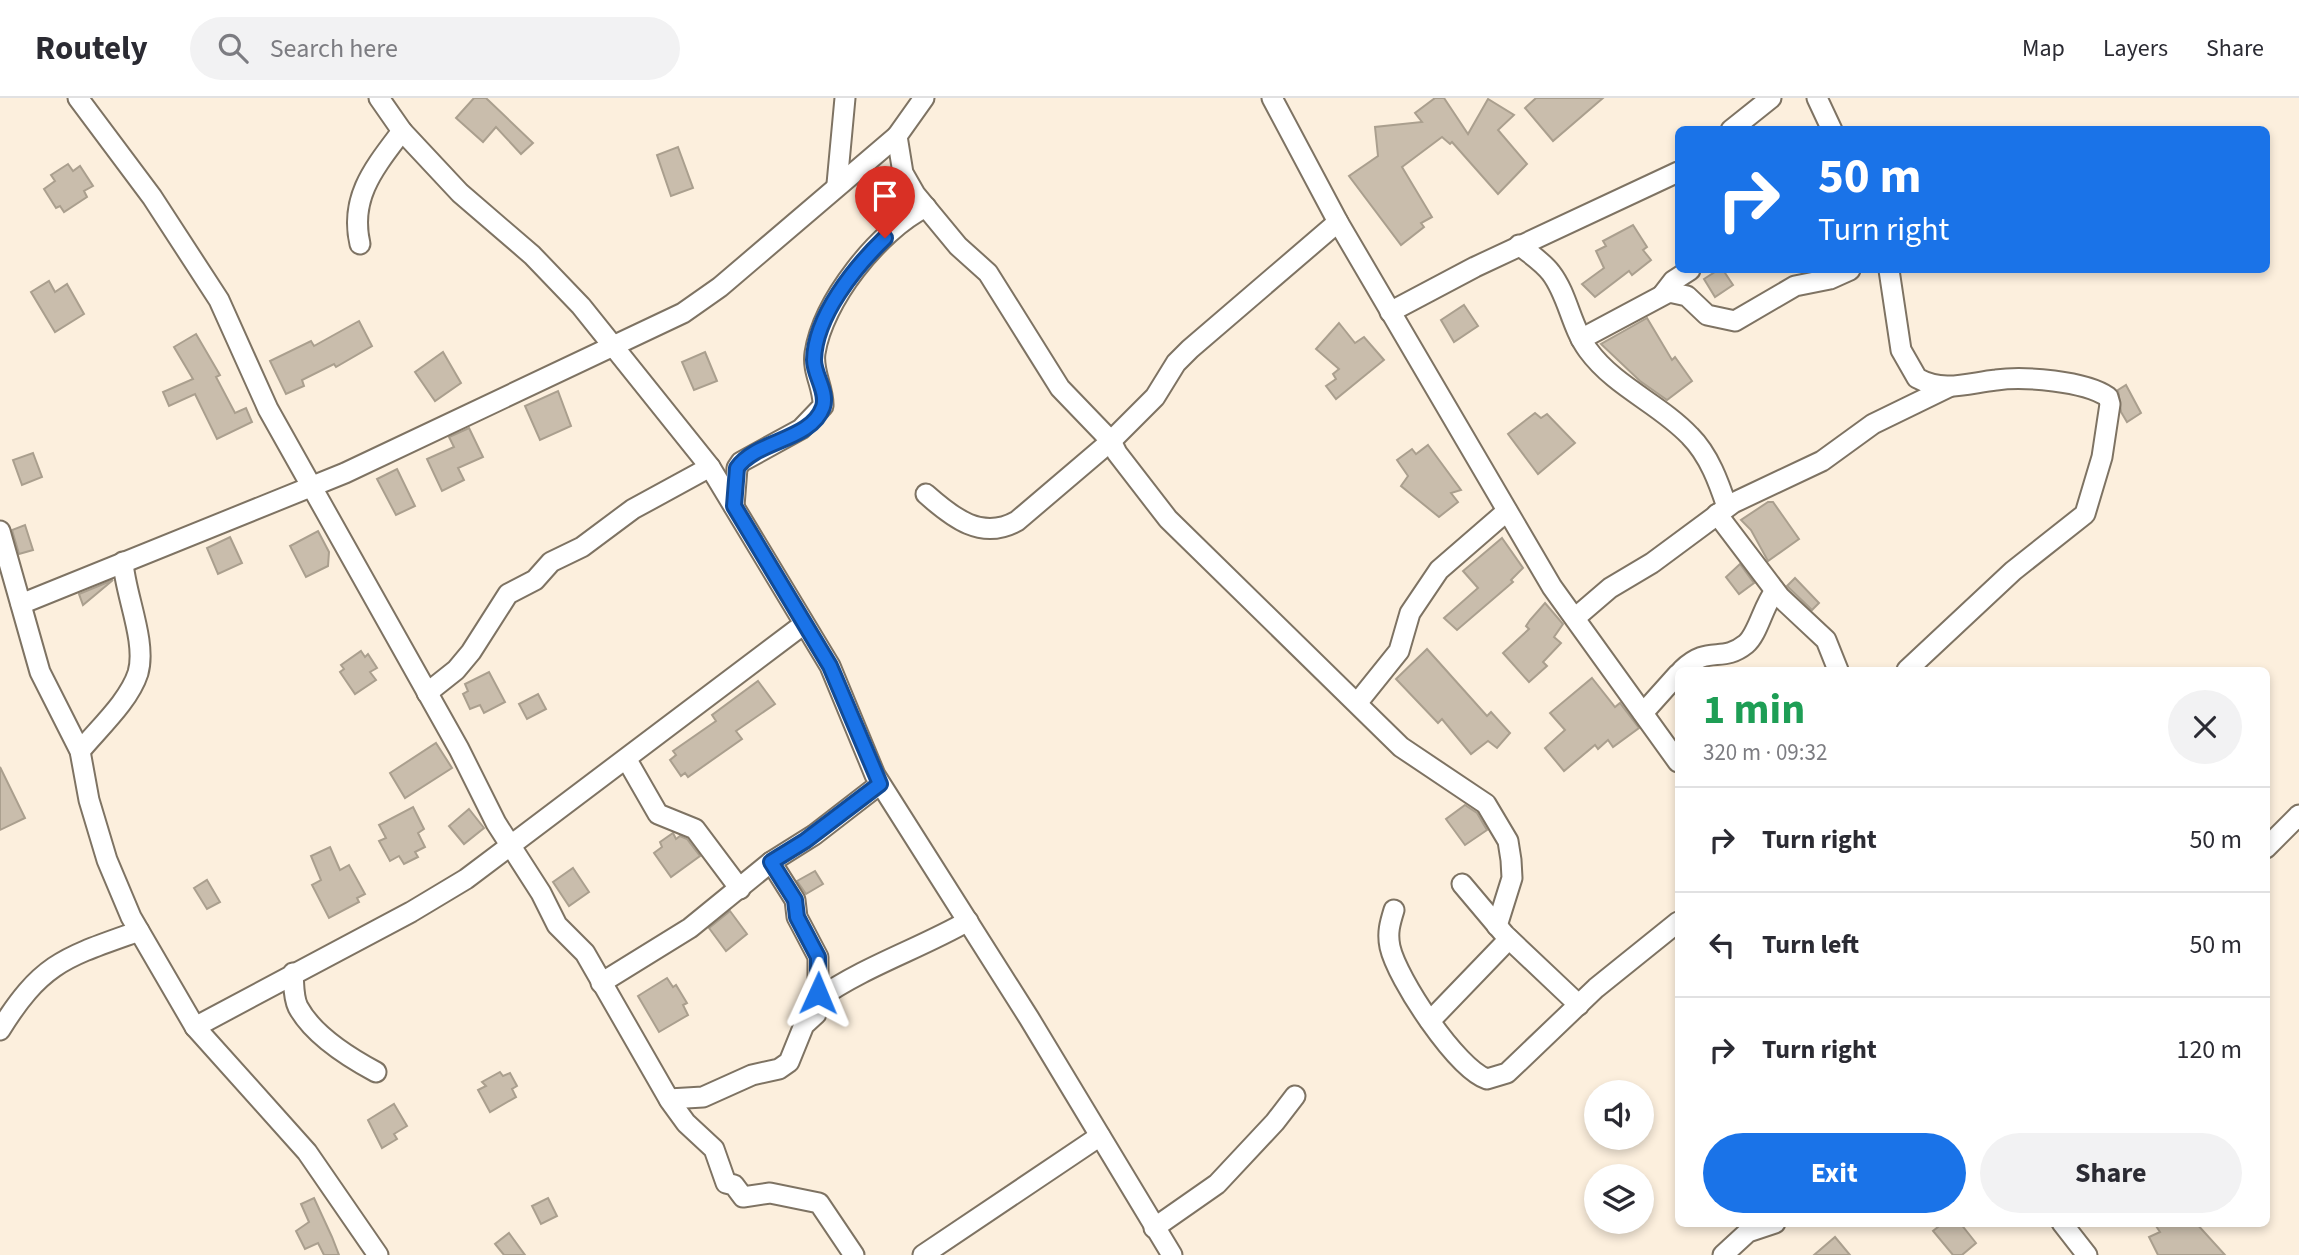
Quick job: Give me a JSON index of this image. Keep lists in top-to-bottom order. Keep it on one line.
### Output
{"page":{"header":"Routely","search":"Search here","nav":["Map","Layers","Share"],"turn":["50 m","Turn right"],"heading":["1 min","320 m · 09:32"],"list":[{"name":"Turn right","value":"50 m"},{"name":"Turn left","value":"50 m"},{"name":"Turn right","value":"120 m"}],"buttons":["Exit","Share"]}}
